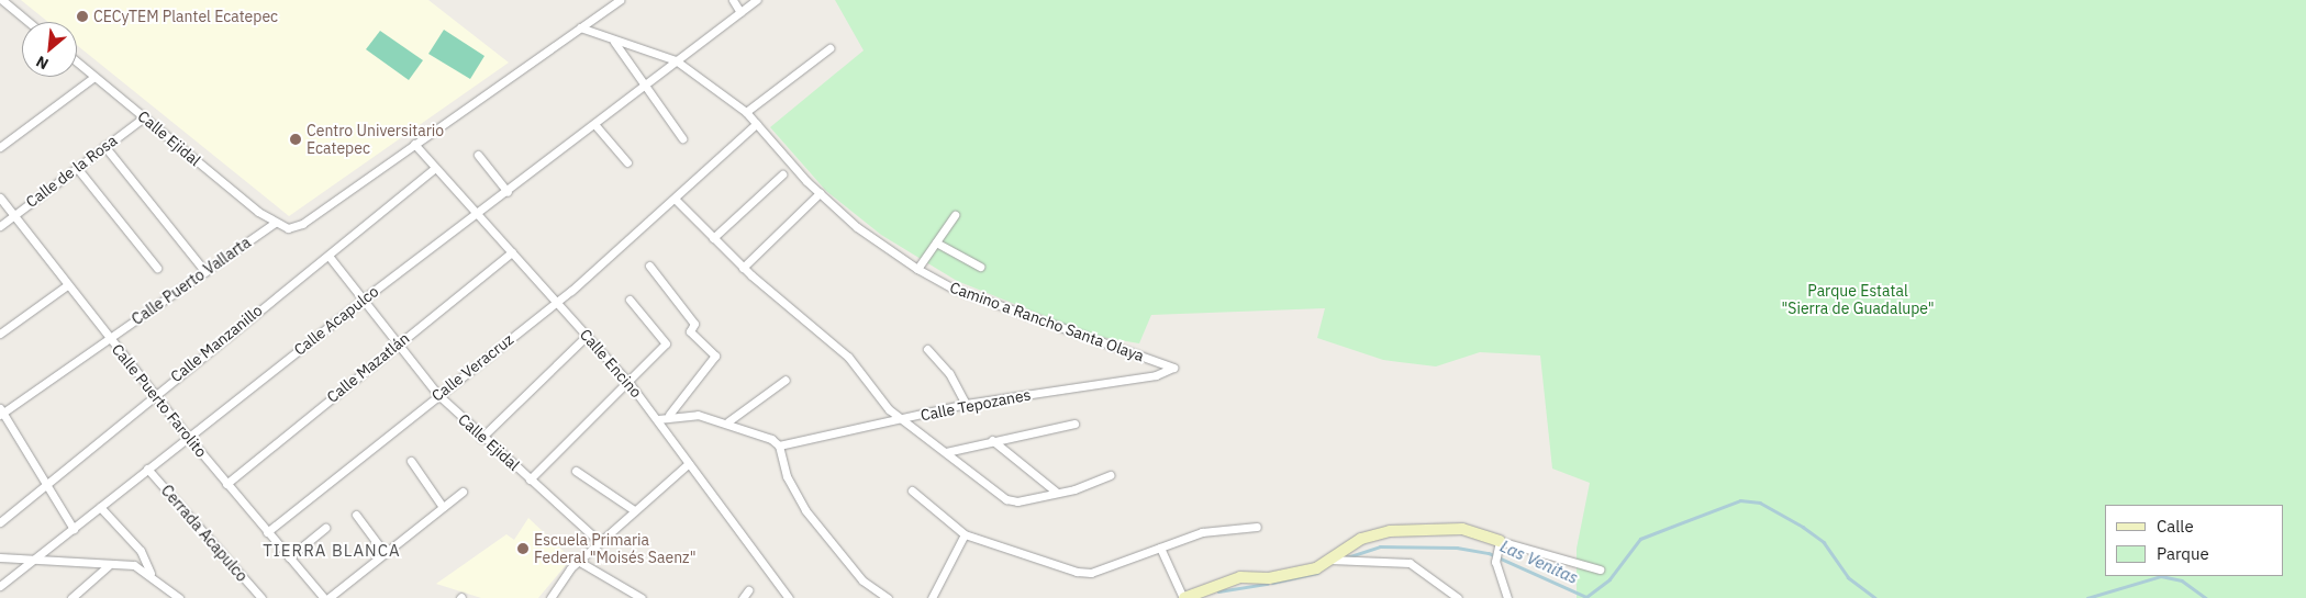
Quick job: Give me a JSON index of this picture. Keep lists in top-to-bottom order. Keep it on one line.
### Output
{"streets":{"street":["Calle Ejidal","Calle de la Rosa","Calle Puerto Vallarta","Calle Acapulco","Camino a Rancho Santa Olaya","Calle Manzanillo","Calle Encino","Calle Mazatlán","Calle Veracruz","Calle Puerto Farolito","Calle Tepozanes","Cerrada Acapulco"]},"crossings":[["Calle Ejidal","Calle de la Rosa"],["Calle Ejidal","Calle Puerto Vallarta"],["Calle Ejidal","Calle Acapulco"],["Calle Ejidal","Calle Manzanillo"],["Calle Ejidal","Calle Mazatlán"],["Calle Ejidal","Calle Veracruz"],["Calle de la Rosa","Calle Puerto Farolito"],["Calle Puerto Vallarta","Calle Puerto Farolito"],["Calle Acapulco","Camino a Rancho Santa Olaya"],["Calle Acapulco","Calle Encino"],["Calle Acapulco","Calle Puerto Farolito"],["Calle Acapulco","Cerrada Acapulco"],["Camino a Rancho Santa Olaya","Calle Veracruz"],["Camino a Rancho Santa Olaya","Calle Tepozanes"],["Calle Manzanillo","Calle Encino"],["Calle Manzanillo","Calle Puerto Farolito"],["Calle Encino","Calle Mazatlán"],["Calle Encino","Calle Veracruz"],["Calle Mazatlán","Calle Puerto Farolito"],["Calle Veracruz","Calle Puerto Farolito"]],"districts":["TIERRA BLANCA"],"water":["Las Venitas"],"parks":["Parque Estatal \"Sierra de Guadalupe\""],"places":["CECyTEM Plantel Ecatepec","Centro Universitario Ecatepec","Escuela Primaria Federal \"Moisés Saenz\""],"legend":["Calle","Parque"],"north":"bottom left"}
